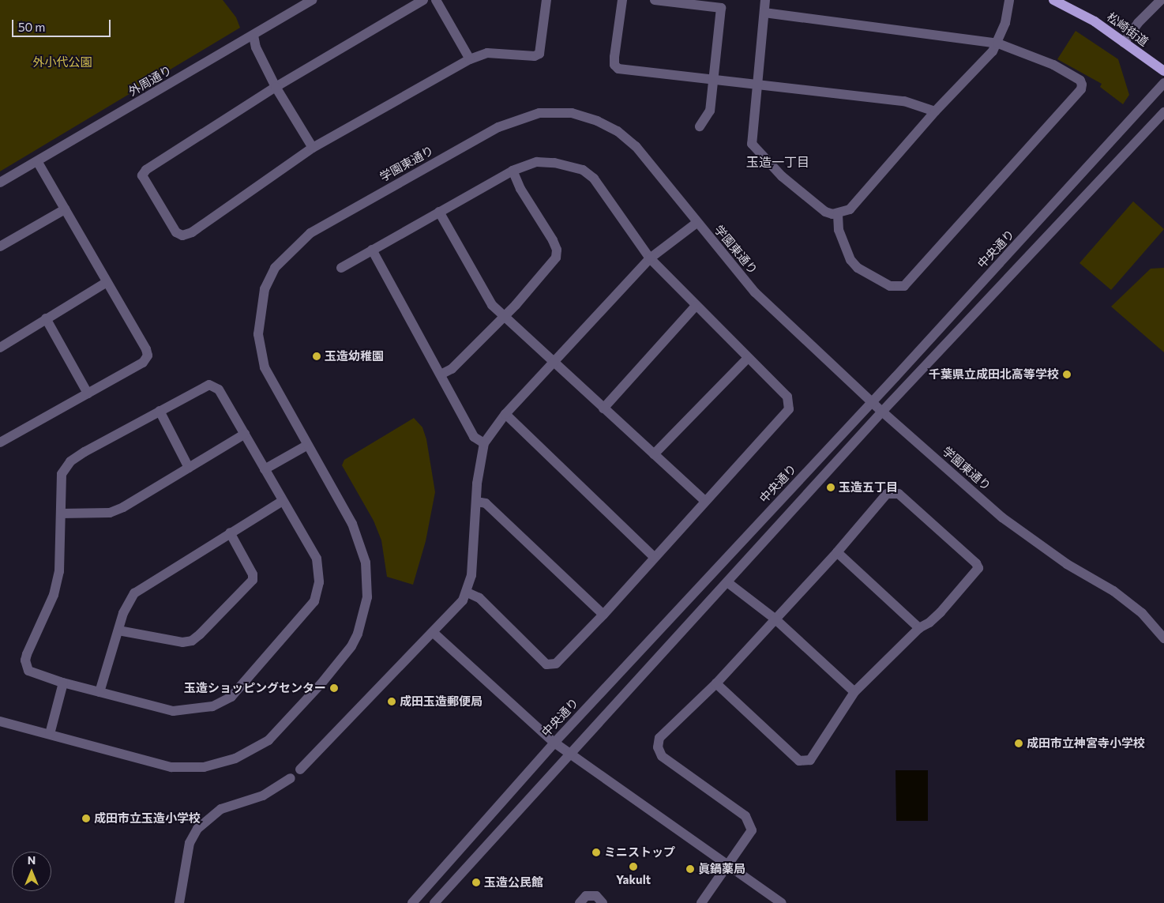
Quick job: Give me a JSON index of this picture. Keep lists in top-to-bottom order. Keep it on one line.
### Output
{"streets":{"main road":["松崎街道"],"street":["外周通り","学園東通り","中央通り"]},"crossings":[["学園東通り","中央通り"]],"districts":["玉造一丁目"],"parks":["外小代公園"],"places":["玉造幼稚園","千葉県立成田北高等学校","玉造五丁目","玉造ショッピングセンター","成田玉造郵便局","成田市立神宮寺小学校","成田市立玉造小学校","ミニストップ","Yakult","眞鍋薬局","玉造公民館"],"scale_bar":"50 m","north":"top"}
